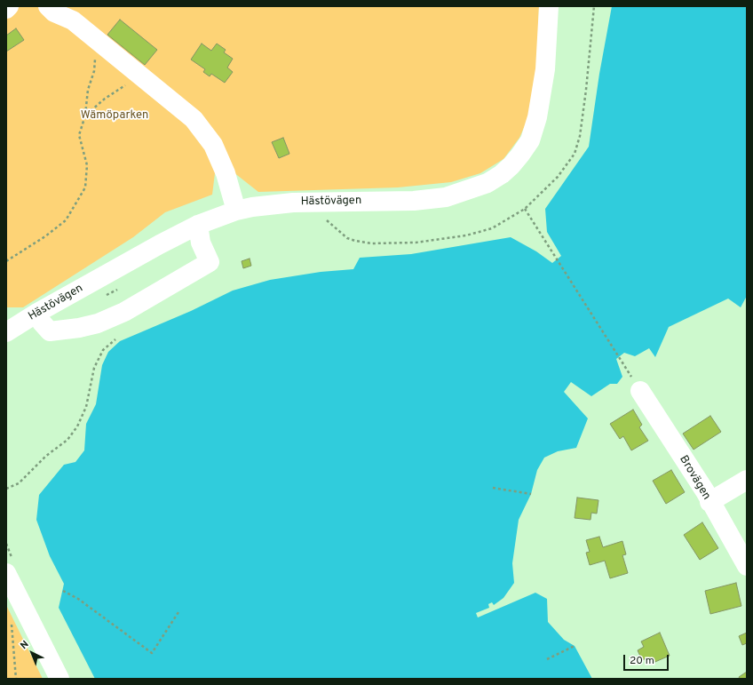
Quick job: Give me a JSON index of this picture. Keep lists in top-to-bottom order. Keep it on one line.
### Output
{"streets":{"street":["Hästövägen","Brovägen"]},"parks":["Wämöparken"],"scale_bar":"20 m","north":"top left"}
